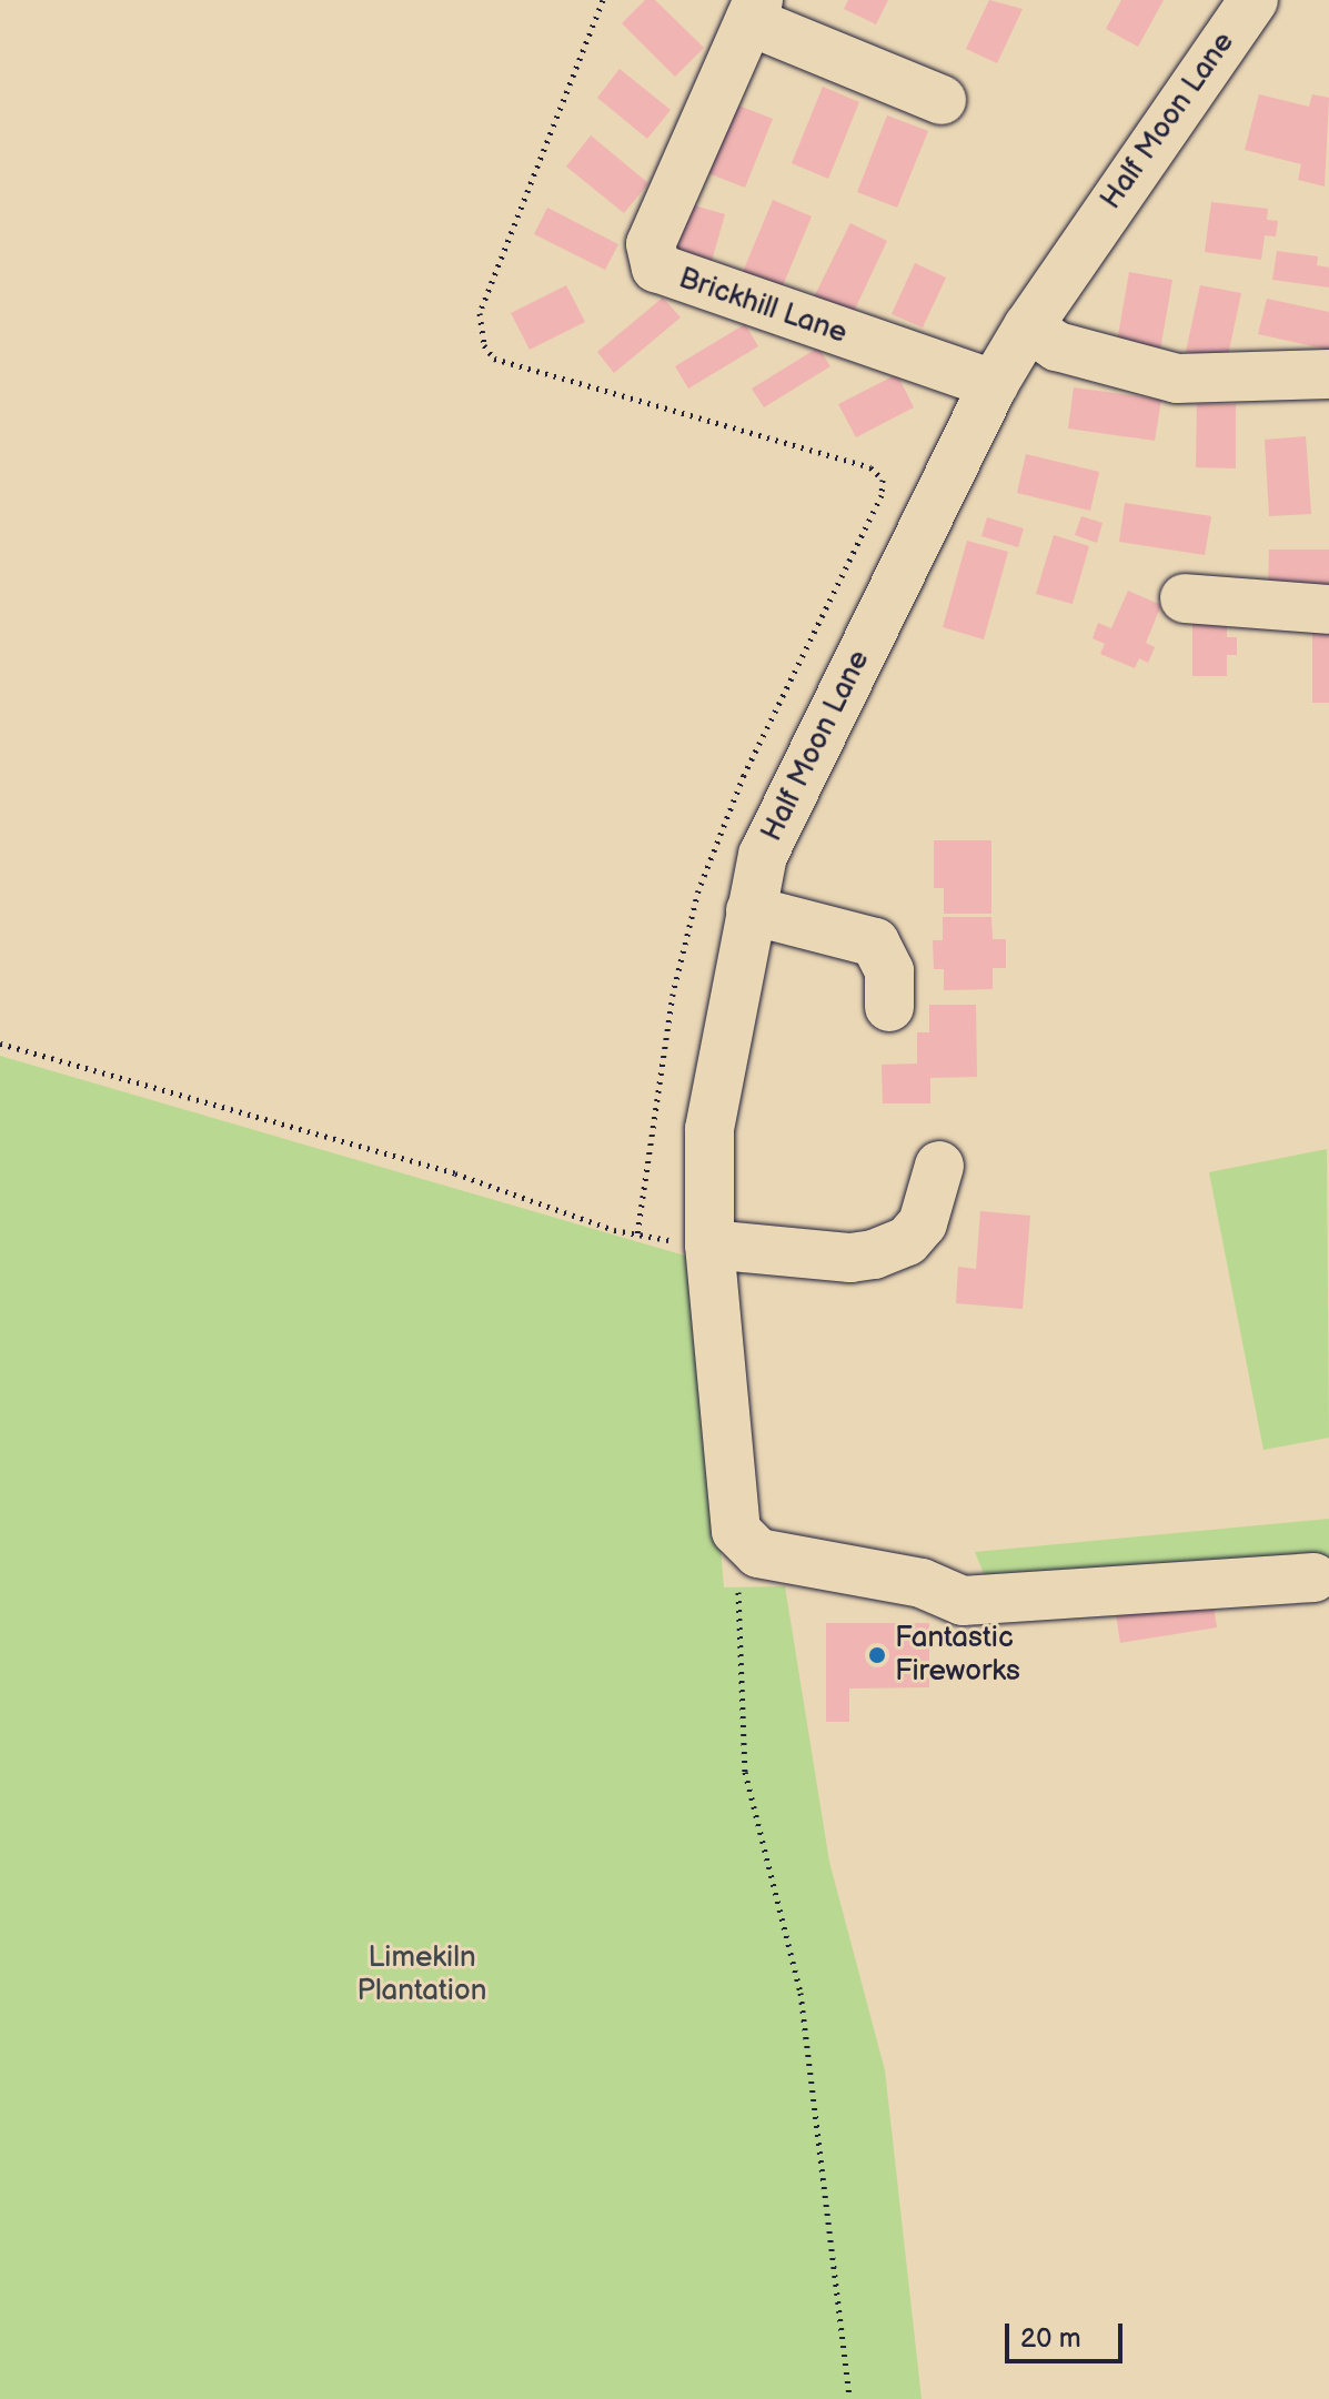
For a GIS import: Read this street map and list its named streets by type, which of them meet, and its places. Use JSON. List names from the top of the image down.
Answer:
{
  "streets": {
    "street": ["Half Moon Lane", "Brickhill Lane"]
  },
  "crossings": [
    ["Half Moon Lane", "Brickhill Lane"]
  ],
  "parks": ["Limekiln Plantation"],
  "places": ["Fantastic Fireworks"],
  "scale_bar": "20 m"
}
